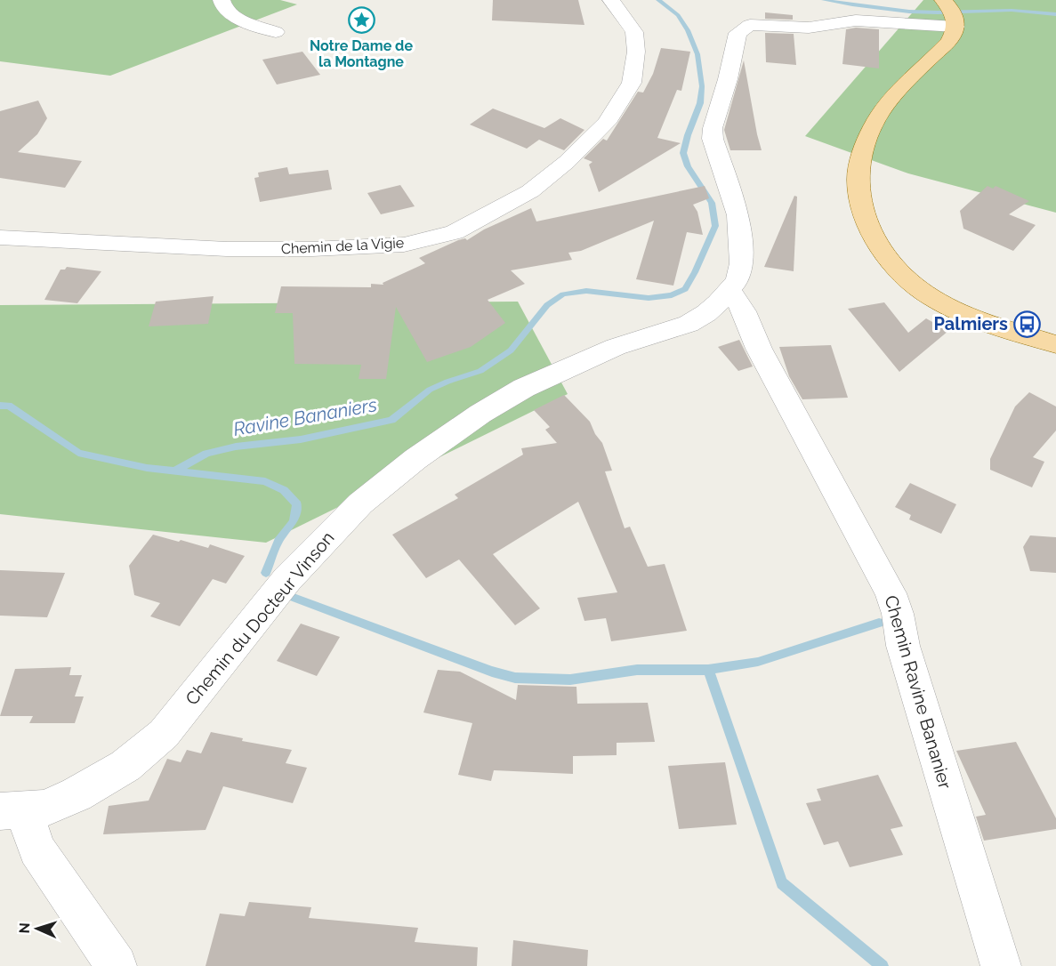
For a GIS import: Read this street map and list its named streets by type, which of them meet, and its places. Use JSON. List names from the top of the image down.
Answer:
{
  "streets": {
    "street": ["Chemin de la Vigie", "Chemin du Docteur Vinson", "Chemin Ravine Bananier"]
  },
  "crossings": [
    ["Chemin du Docteur Vinson", "Chemin Ravine Bananier"]
  ],
  "water": ["Ravine Bananiers"],
  "places": {
    "place": ["Notre Dame de la Montagne"],
    "bus stop": ["Palmiers"]
  },
  "north": "left"
}
